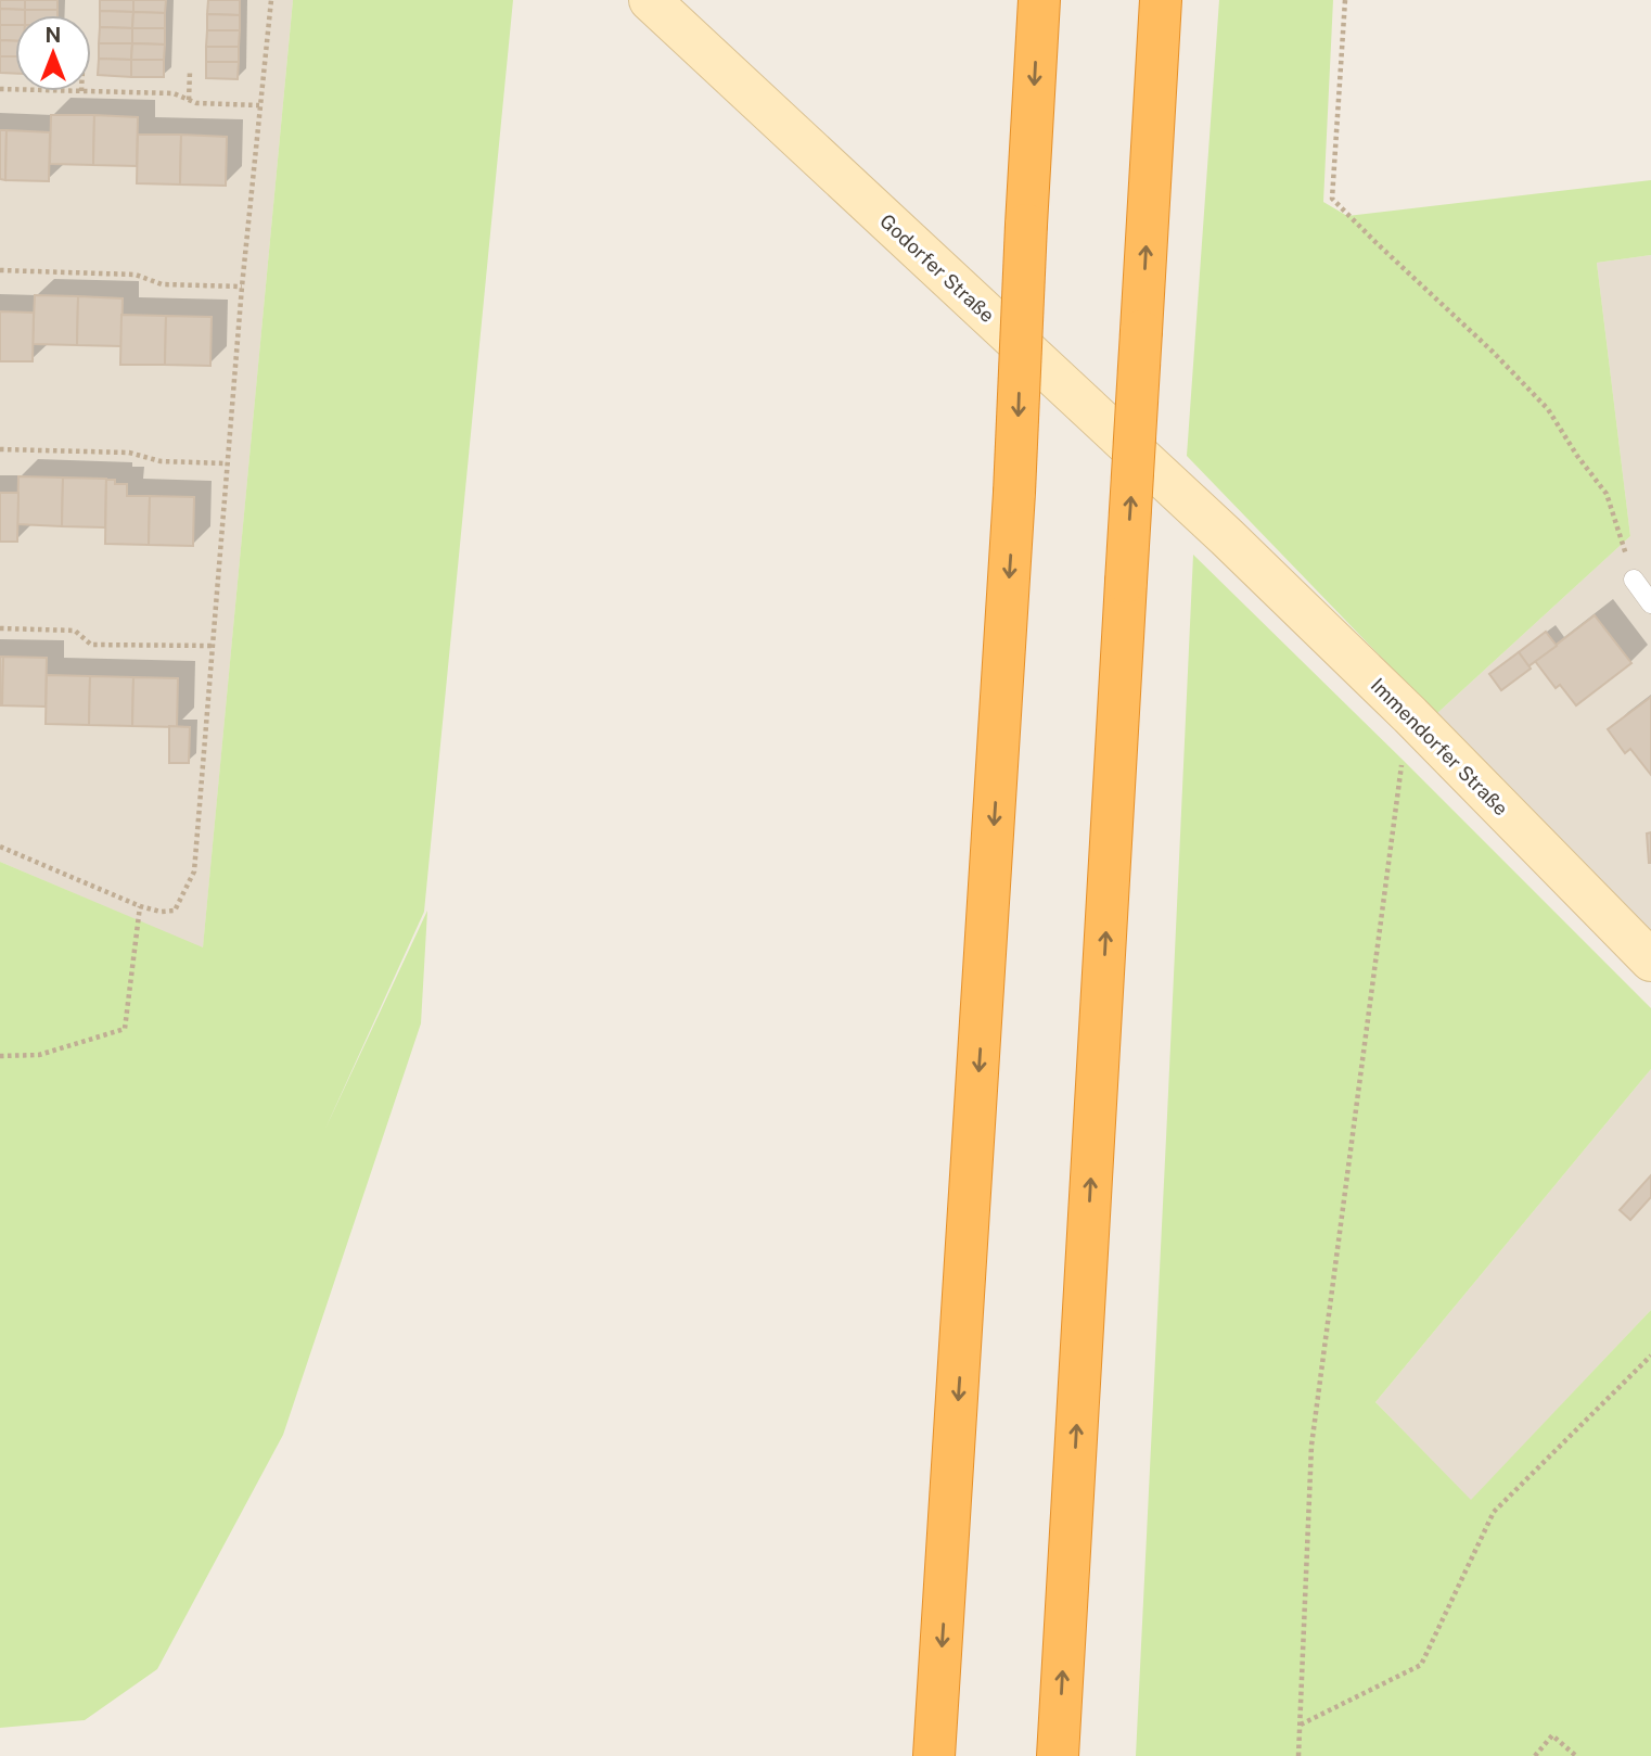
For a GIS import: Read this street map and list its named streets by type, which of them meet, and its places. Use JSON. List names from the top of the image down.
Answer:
{
  "streets": {
    "street": ["Godorfer Straße", "Immendorfer Straße"]
  },
  "crossings": [
    ["Godorfer Straße", "Immendorfer Straße"]
  ],
  "north": "top"
}
